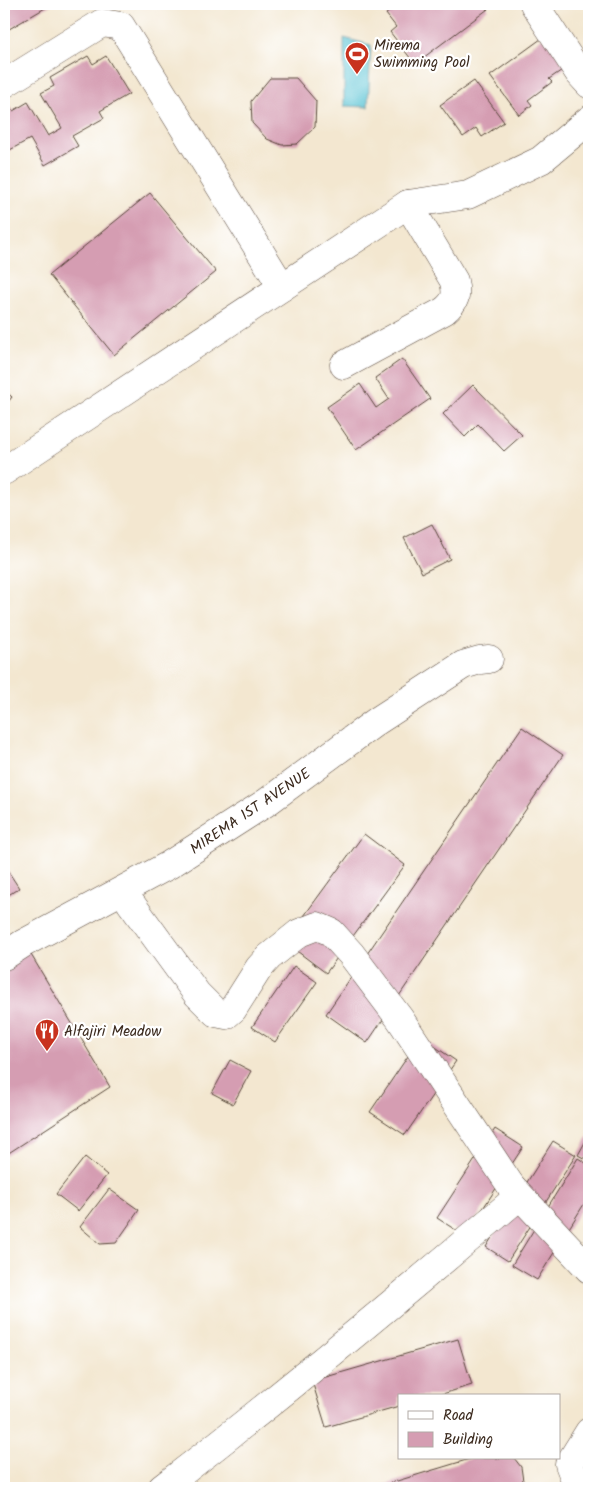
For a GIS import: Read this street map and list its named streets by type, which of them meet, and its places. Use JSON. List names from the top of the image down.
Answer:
{
  "streets": {
    "street": ["MIREMA 1ST AVENUE"]
  },
  "places": {
    "sports": ["Mirema Swimming Pool"],
    "restaurant": ["Alfajiri Meadow"]
  },
  "legend": ["Road", "Building"]
}
